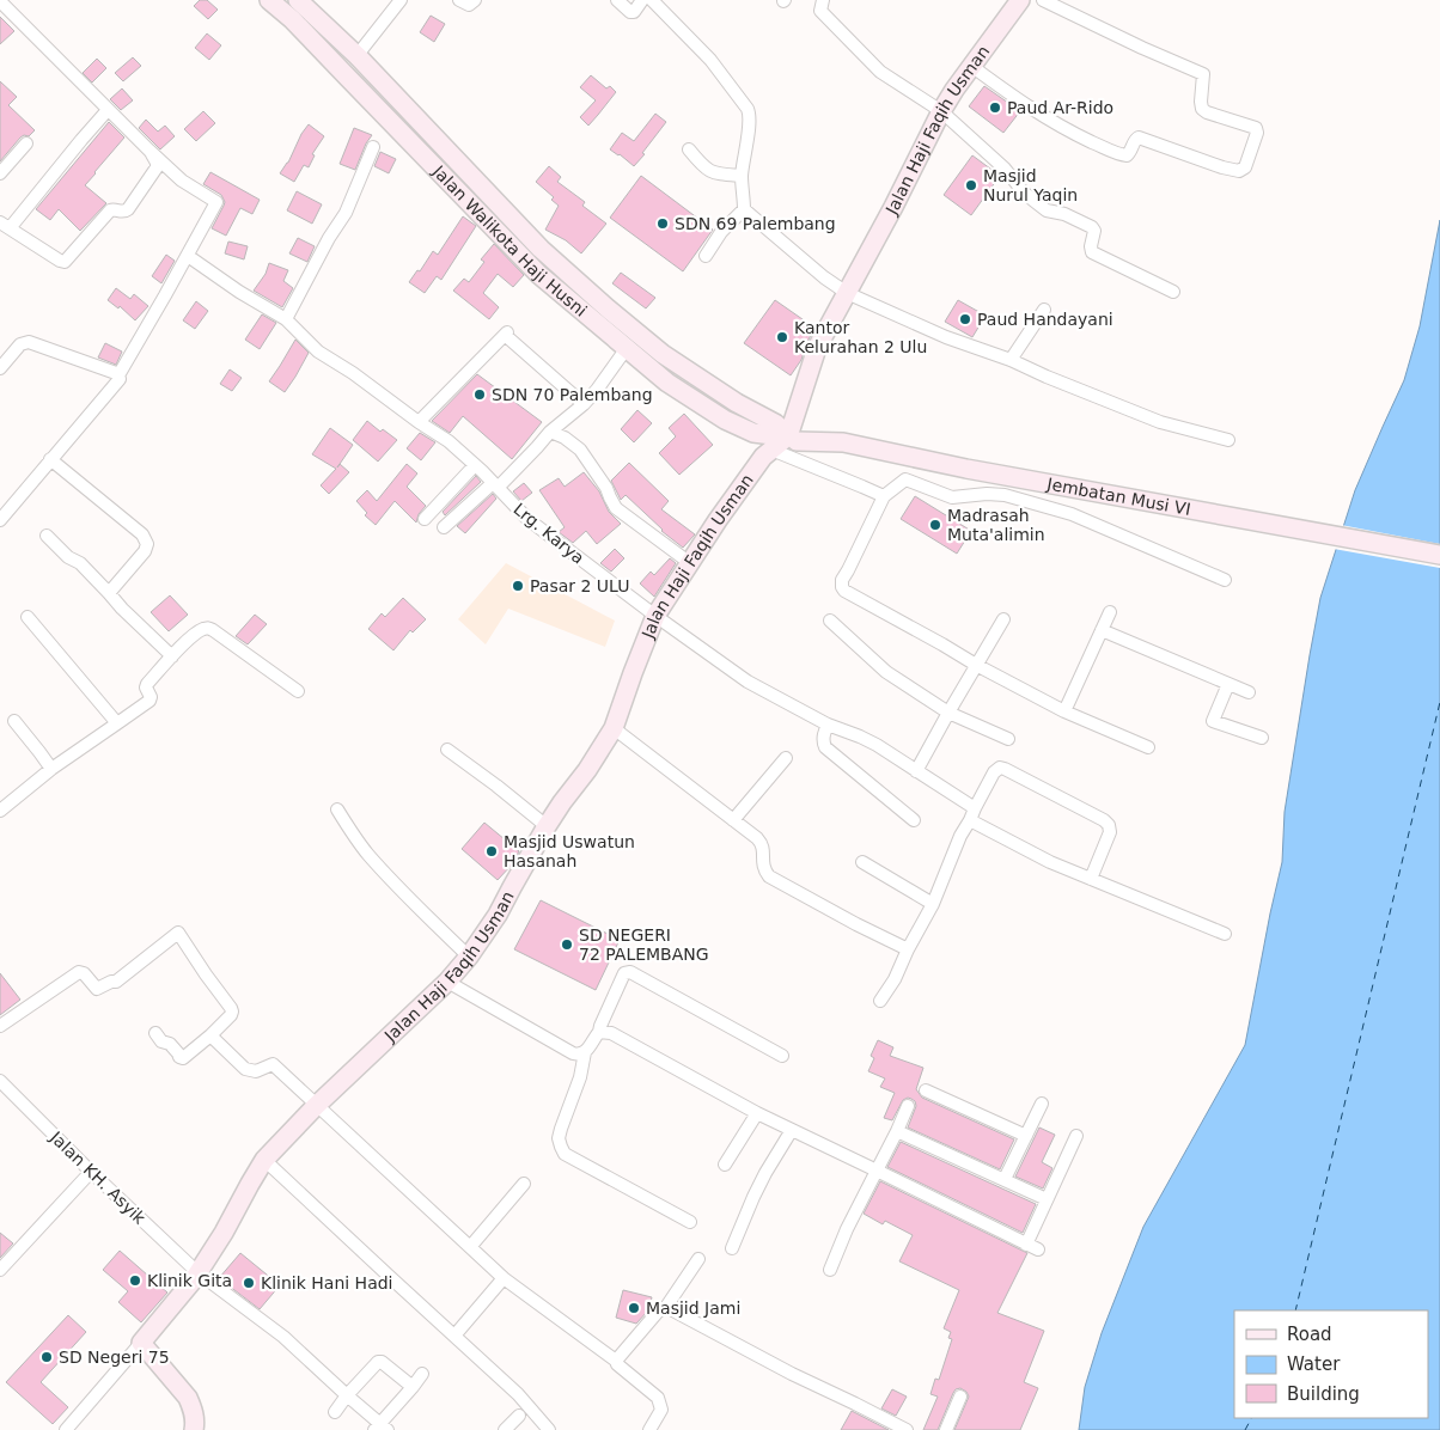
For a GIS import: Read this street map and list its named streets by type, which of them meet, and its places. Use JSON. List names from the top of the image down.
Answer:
{
  "streets": {
    "street": [
      "Jalan Haji Faqih Usman",
      "Jalan Walikota Haji Husni",
      "Jembatan Musi VI",
      "Lrg. Karya",
      "Jalan KH. Asyik"
    ]
  },
  "crossings": [
    ["Jalan Haji Faqih Usman", "Jalan Walikota Haji Husni"],
    ["Jalan Haji Faqih Usman", "Jembatan Musi VI"],
    ["Jalan Haji Faqih Usman", "Lrg. Karya"],
    ["Jalan Haji Faqih Usman", "Jalan KH. Asyik"],
    ["Jalan Walikota Haji Husni", "Jembatan Musi VI"]
  ],
  "places": [
    "Paud Ar-Rido",
    "Masjid Nurul Yaqin",
    "SDN 69 Palembang",
    "Paud Handayani",
    "Kantor Kelurahan 2 Ulu",
    "SDN 70 Palembang",
    "Madrasah Muta'alimin",
    "Pasar 2 ULU",
    "Masjid Uswatun Hasanah",
    "SD NEGERI 72 PALEMBANG",
    "Klinik Gita",
    "Klinik Hani Hadi",
    "Masjid Jami",
    "SD Negeri 75"
  ],
  "legend": ["Road", "Water", "Building"]
}
